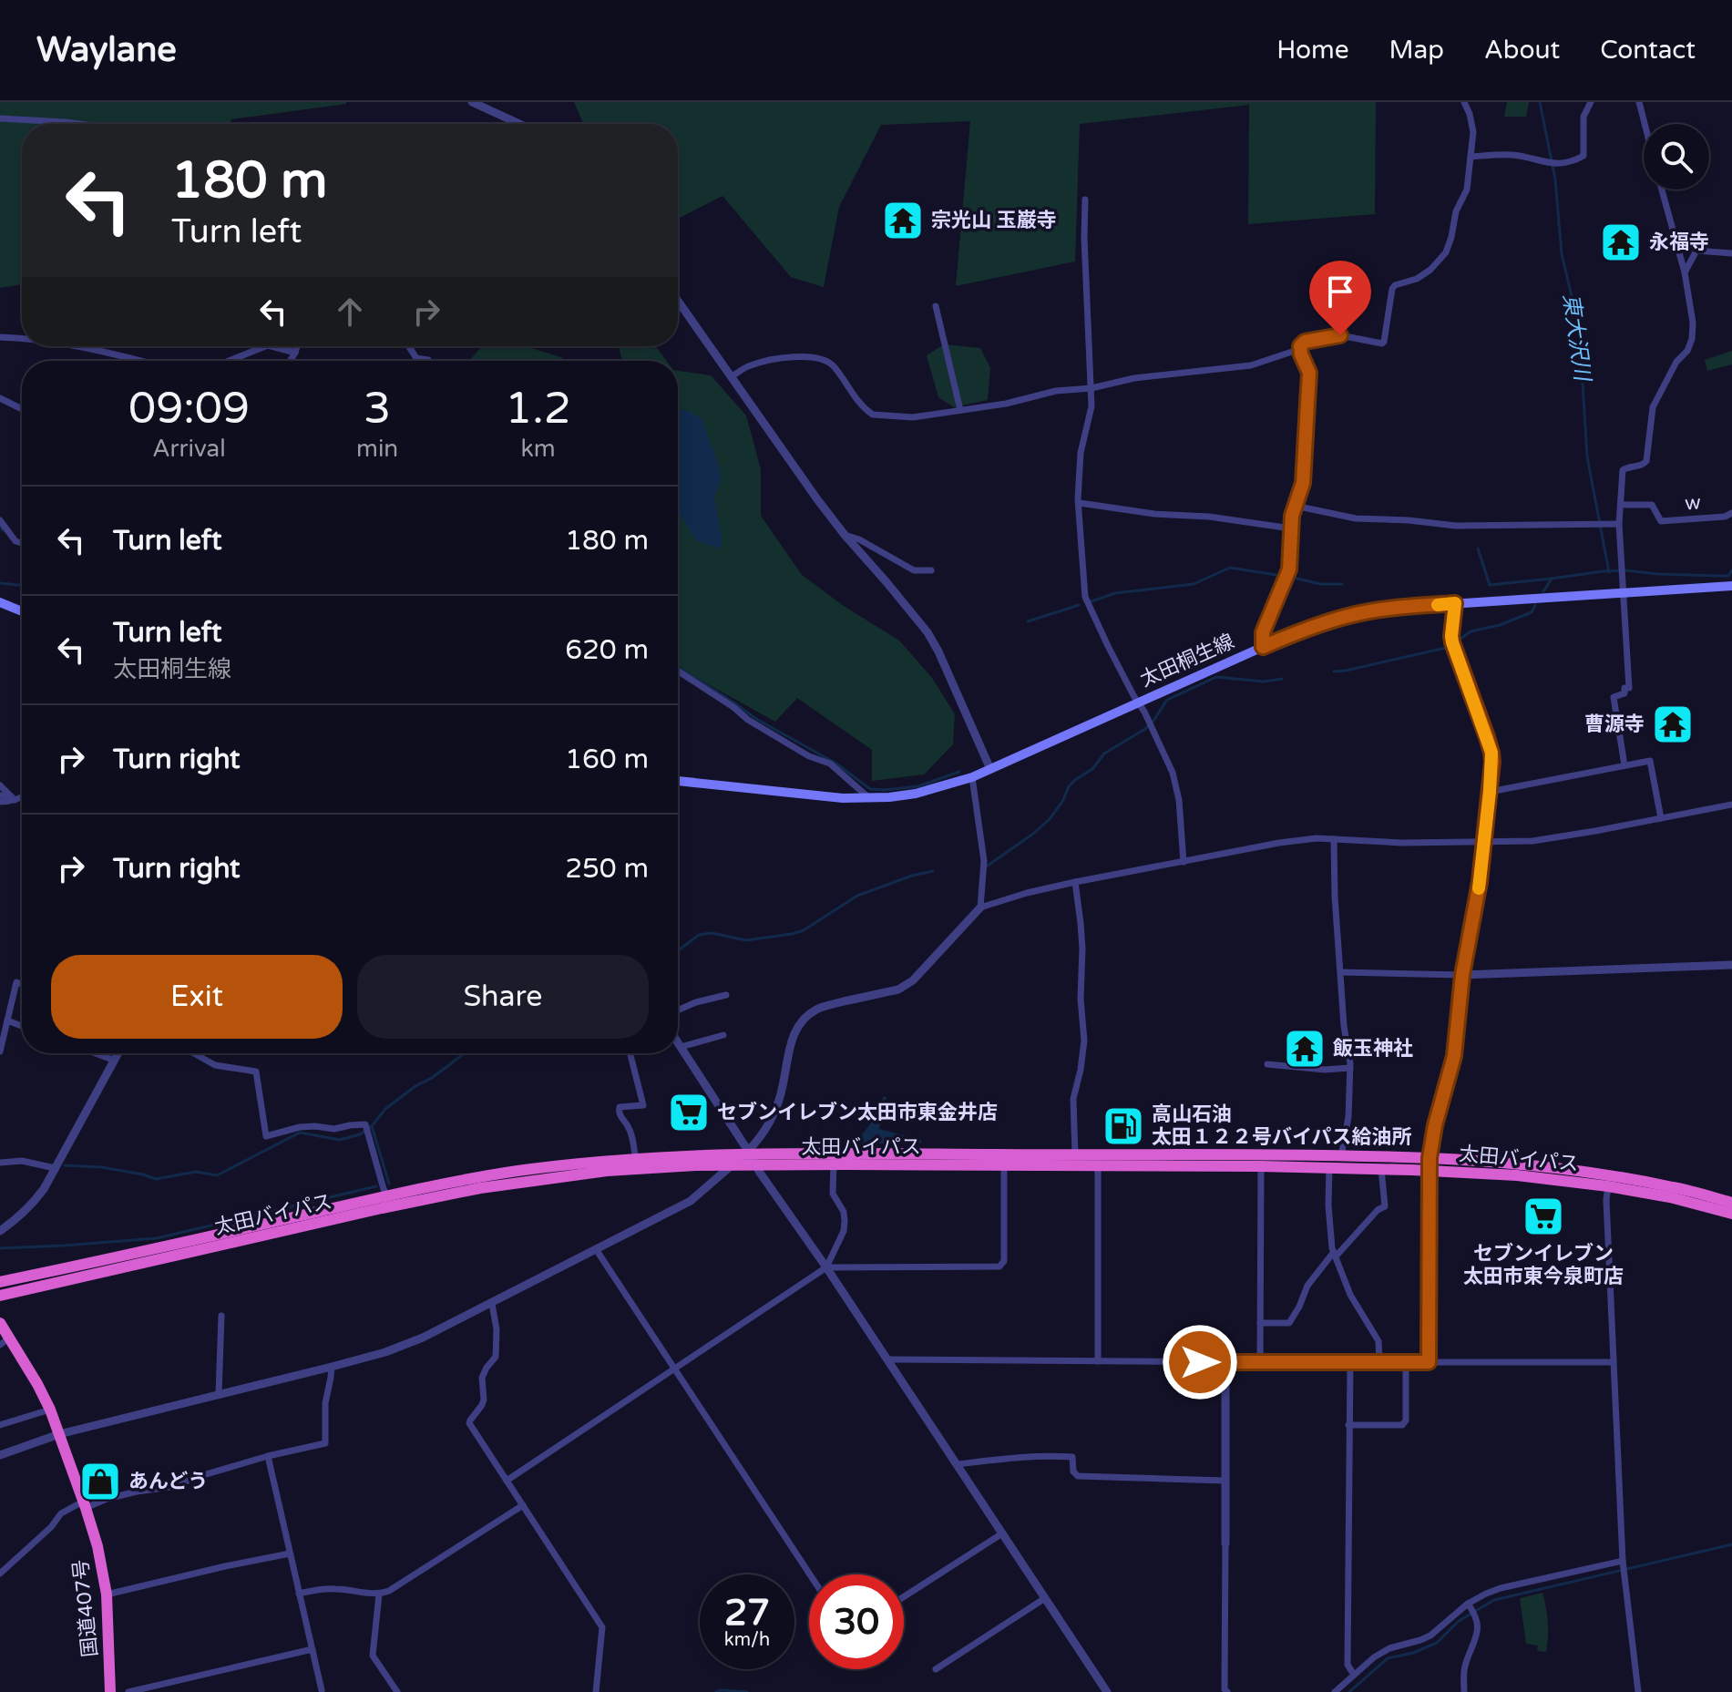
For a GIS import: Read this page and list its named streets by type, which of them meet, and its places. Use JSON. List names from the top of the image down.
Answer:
{
  "streets": {
    "highway": ["太田バイパス", "国道407号"],
    "main road": ["太田桐生線"],
    "street": ["w"]
  },
  "water": ["東大沢川"],
  "places": {
    "temple": [
      "宗光山 玉巌寺",
      "永福寺",
      "曹源寺",
      "飯玉神社"
    ],
    "supermarket": ["セブンイレブン太田市東金井店", "セブンイレブン 太田市東今泉町店"],
    "fuel station": ["高山石油 太田１２２号バイパス給油所"],
    "shop": ["あんどう"]
  },
  "page": {
    "header": "Waylane",
    "nav": [
      "Home",
      "Map",
      "About",
      "Contact"
    ],
    "turn": ["180 m", "Turn left"],
    "eta": [
      "09:09",
      "Arrival",
      "3",
      "min",
      "1.2",
      "km"
    ],
    "list": [
      {
        "name": "Turn left",
        "value": "180 m"
      },
      {
        "name": "Turn left",
        "note": "太田桐生線",
        "value": "620 m"
      },
      {
        "name": "Turn right",
        "value": "160 m"
      },
      {
        "name": "Turn right",
        "value": "250 m"
      }
    ],
    "buttons": ["Exit", "Share"],
    "speed": "27 km/h",
    "limit": "30"
  }
}
